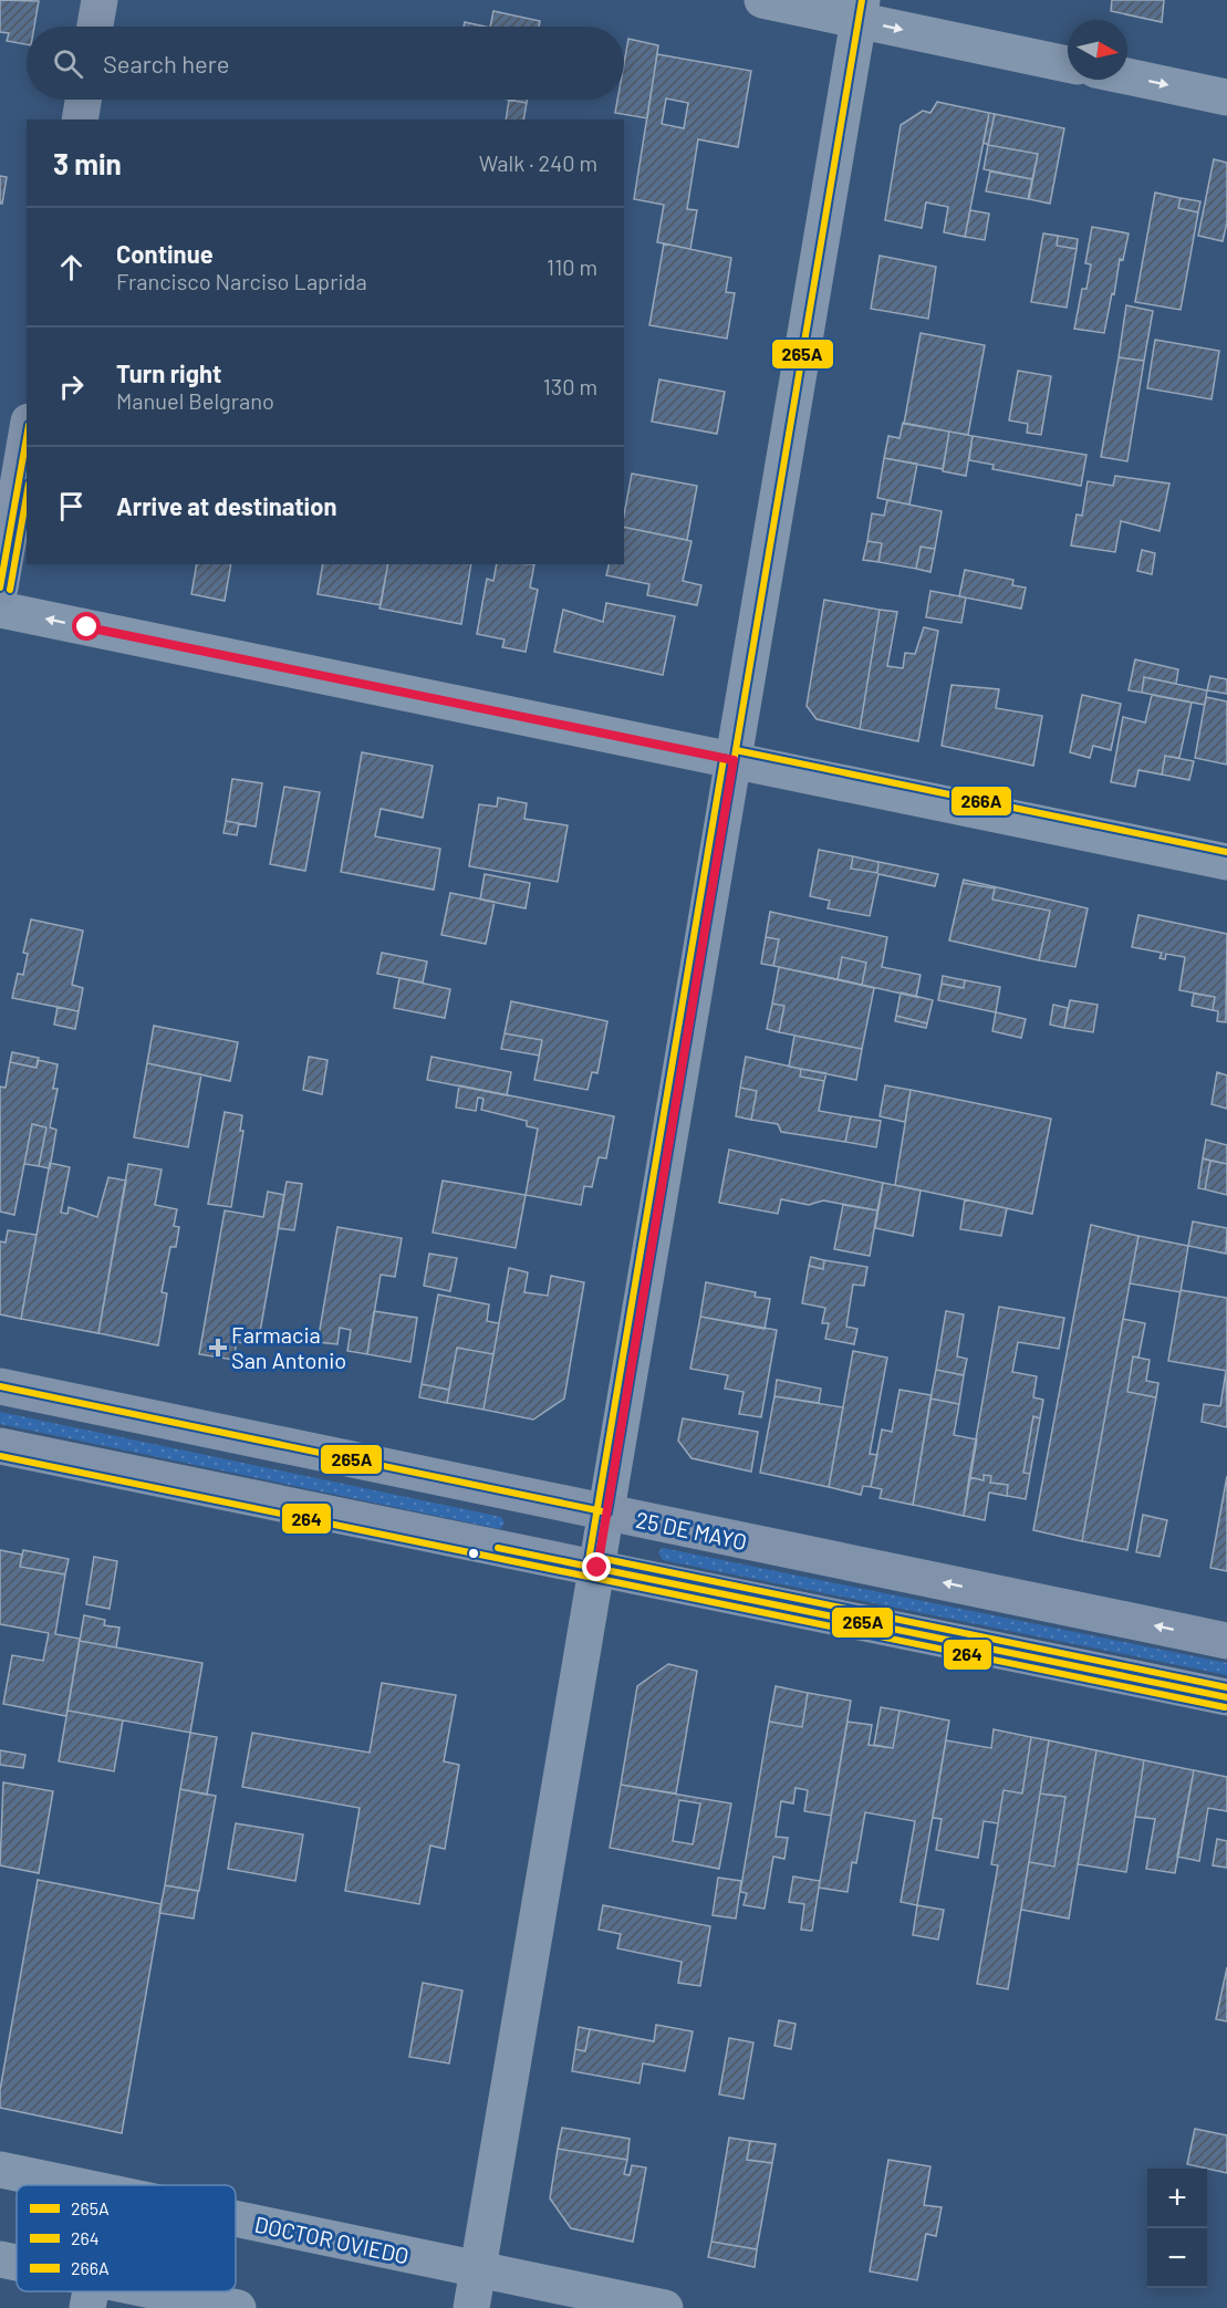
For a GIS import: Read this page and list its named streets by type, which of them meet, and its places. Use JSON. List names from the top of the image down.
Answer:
{
  "streets": {
    "main road": ["25 DE MAYO"],
    "street": ["DOCTOR OVIEDO"]
  },
  "places": {
    "health": ["Farmacia San Antonio"]
  },
  "lines": ["transit line 265A", "transit line 264", "transit line 266A"],
  "legend": ["265A", "264", "266A"],
  "north": "right",
  "page": {
    "search": "Search here",
    "heading": ["3 min", "Walk · 240 m"],
    "list": [
      ["Continue", "Francisco Narciso Laprida", "110 m"],
      ["Turn right", "Manuel Belgrano", "130 m"],
      "Arrive at destination"
    ],
    "map_buttons": ["+", "−"]
  }
}
